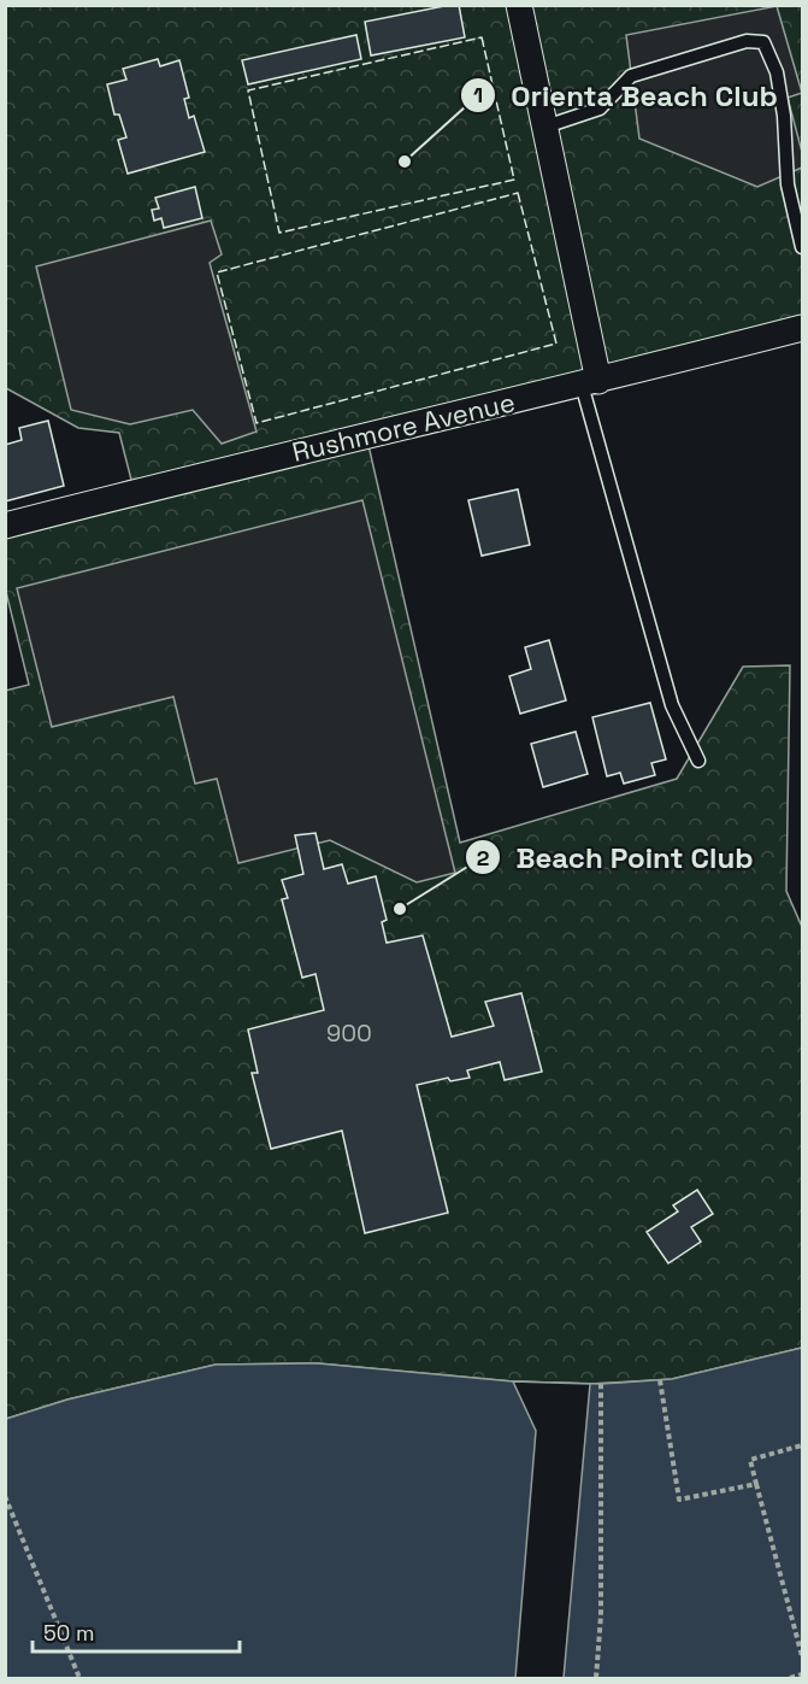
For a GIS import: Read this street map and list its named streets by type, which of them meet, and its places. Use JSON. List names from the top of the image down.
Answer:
{
  "streets": {
    "street": ["Rushmore Avenue"]
  },
  "places": ["Orienta Beach Club", "Beach Point Club"],
  "house_numbers": ["900"],
  "scale_bar": "50 m"
}
